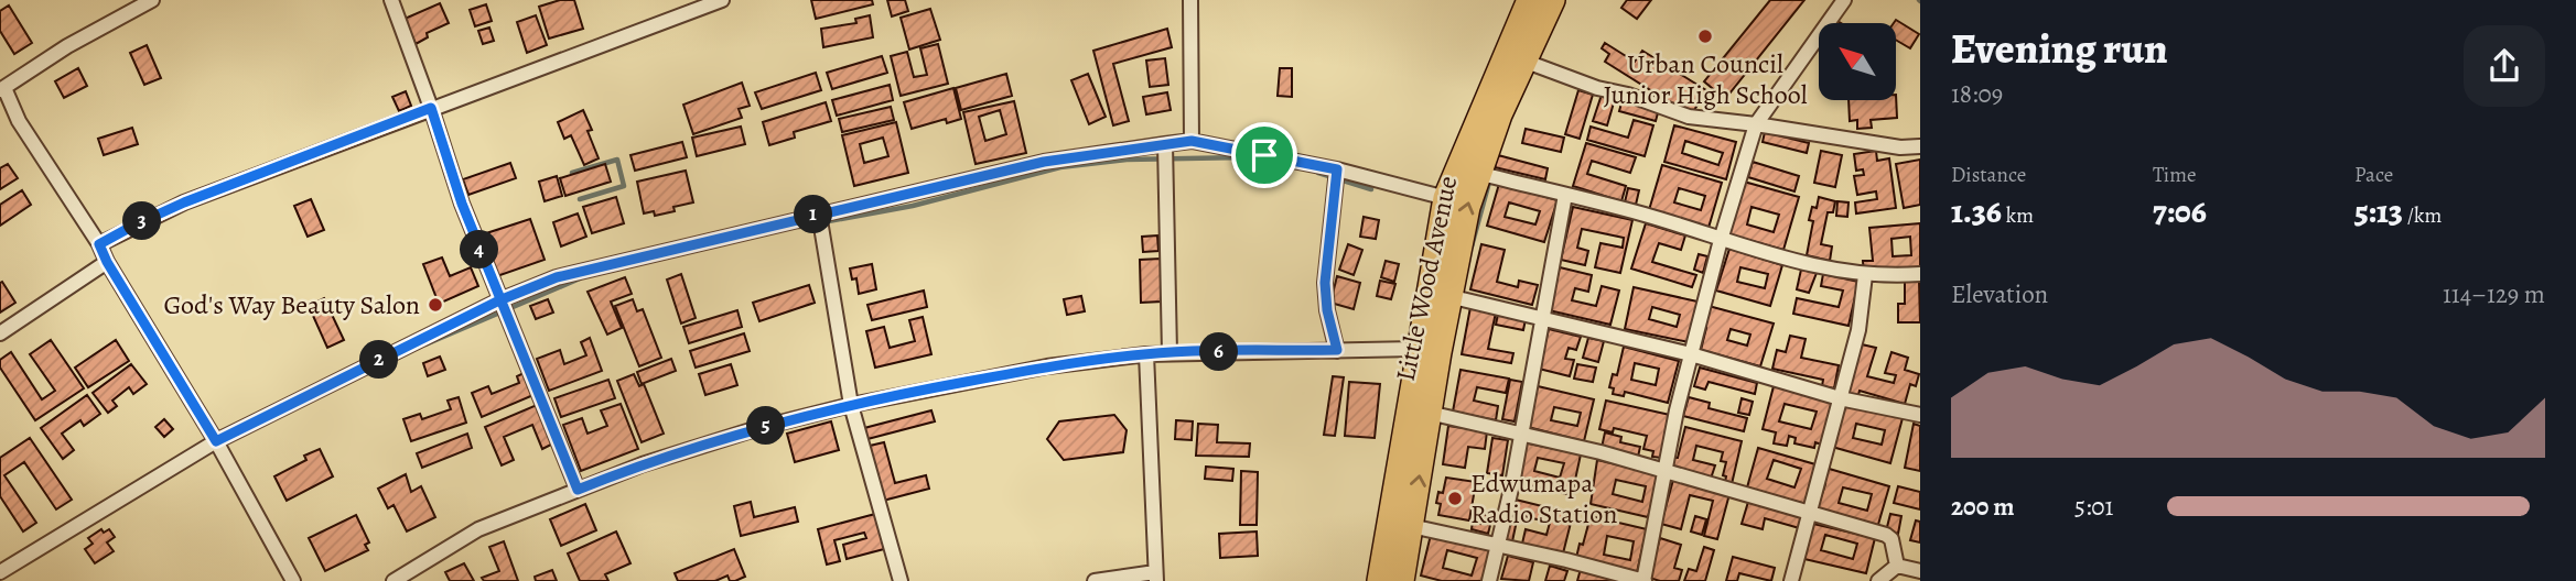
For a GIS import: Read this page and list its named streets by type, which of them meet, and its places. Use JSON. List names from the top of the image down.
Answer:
{
  "streets": {
    "highway": ["Little Wood Avenue"]
  },
  "places": ["Urban Council Junior High School", "God's Way Beauty Salon", "Edwumapa Radio Station"],
  "north": "top left",
  "page": {
    "heading": ["Evening run", "18:09"],
    "stats": [
      ["Distance", "1.36 km"],
      ["Time", "7:06"],
      ["Pace", "5:13 /km"]
    ],
    "pins": [
      "1",
      "3",
      "4",
      "6",
      "2",
      "5"
    ],
    "chart": ["Elevation", "114–129 m"],
    "list": [
      {
        "name": "200 m",
        "note": "5:01"
      }
    ]
  }
}
